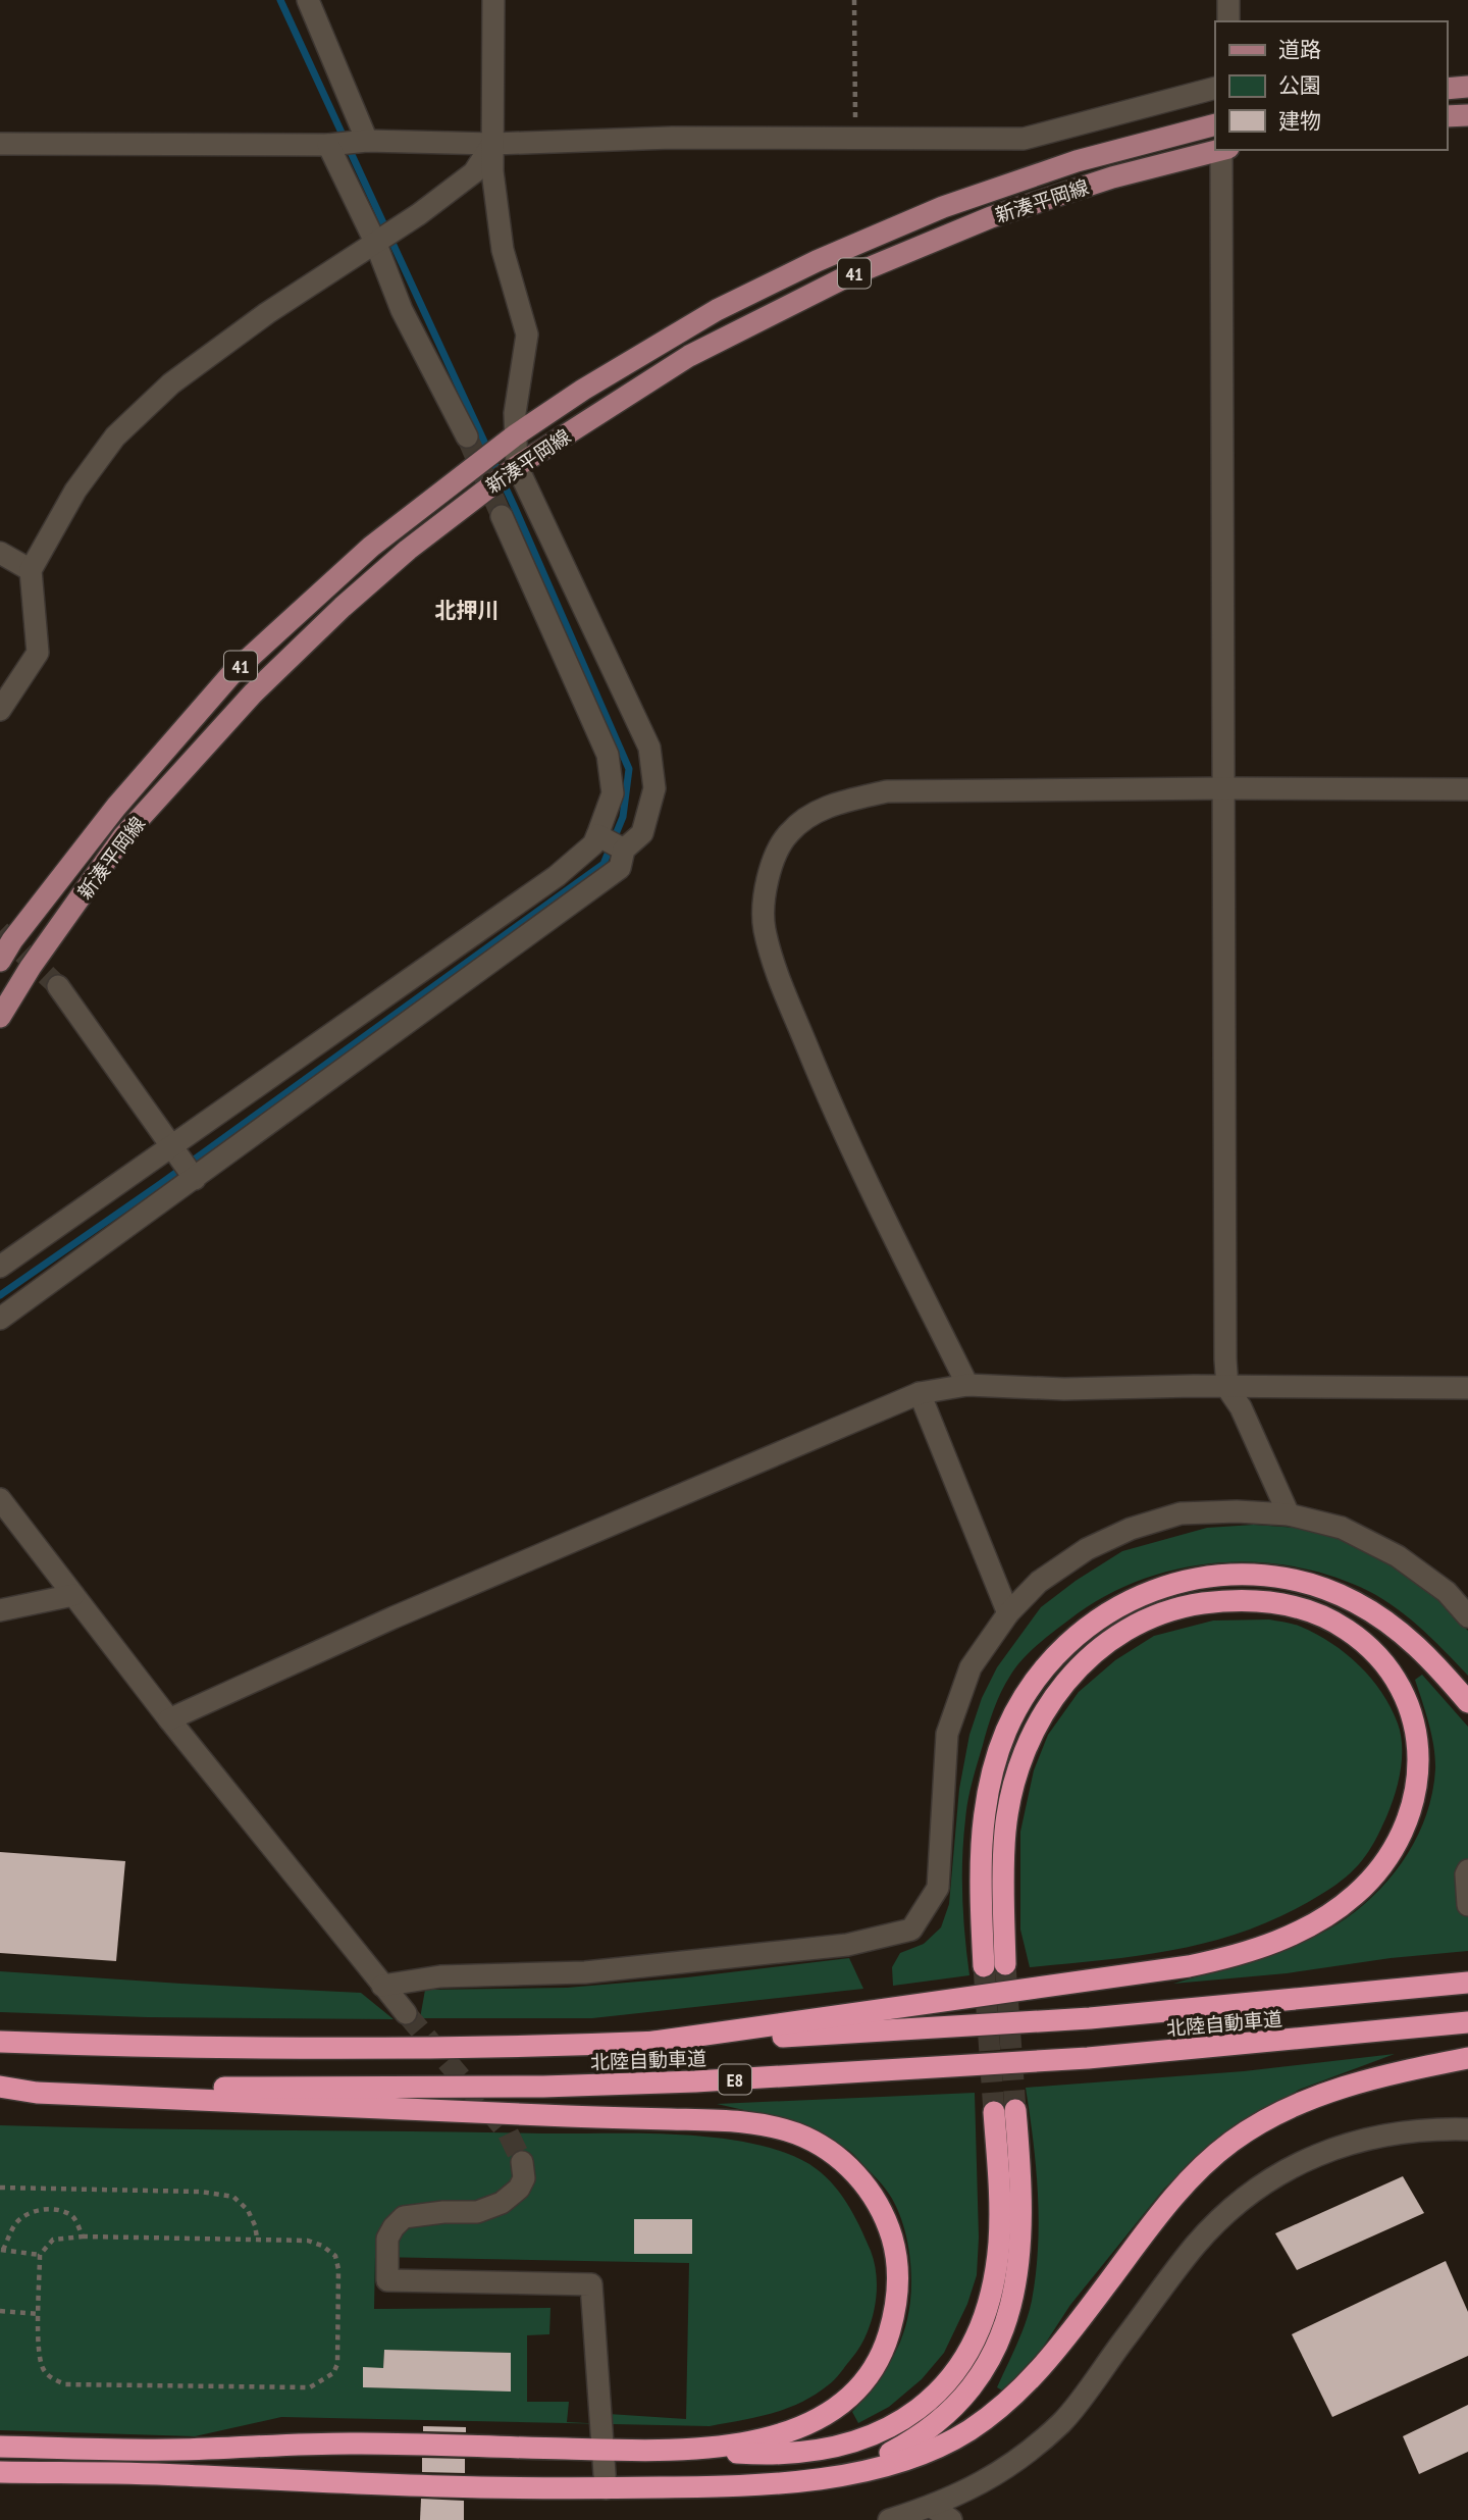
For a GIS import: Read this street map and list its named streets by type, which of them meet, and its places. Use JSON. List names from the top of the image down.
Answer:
{
  "streets": {
    "highway": ["北陸自動車道", "E8"],
    "main road": ["新湊平岡線", "41"]
  },
  "districts": ["北押川"],
  "legend": ["道路", "公園", "建物"]
}
